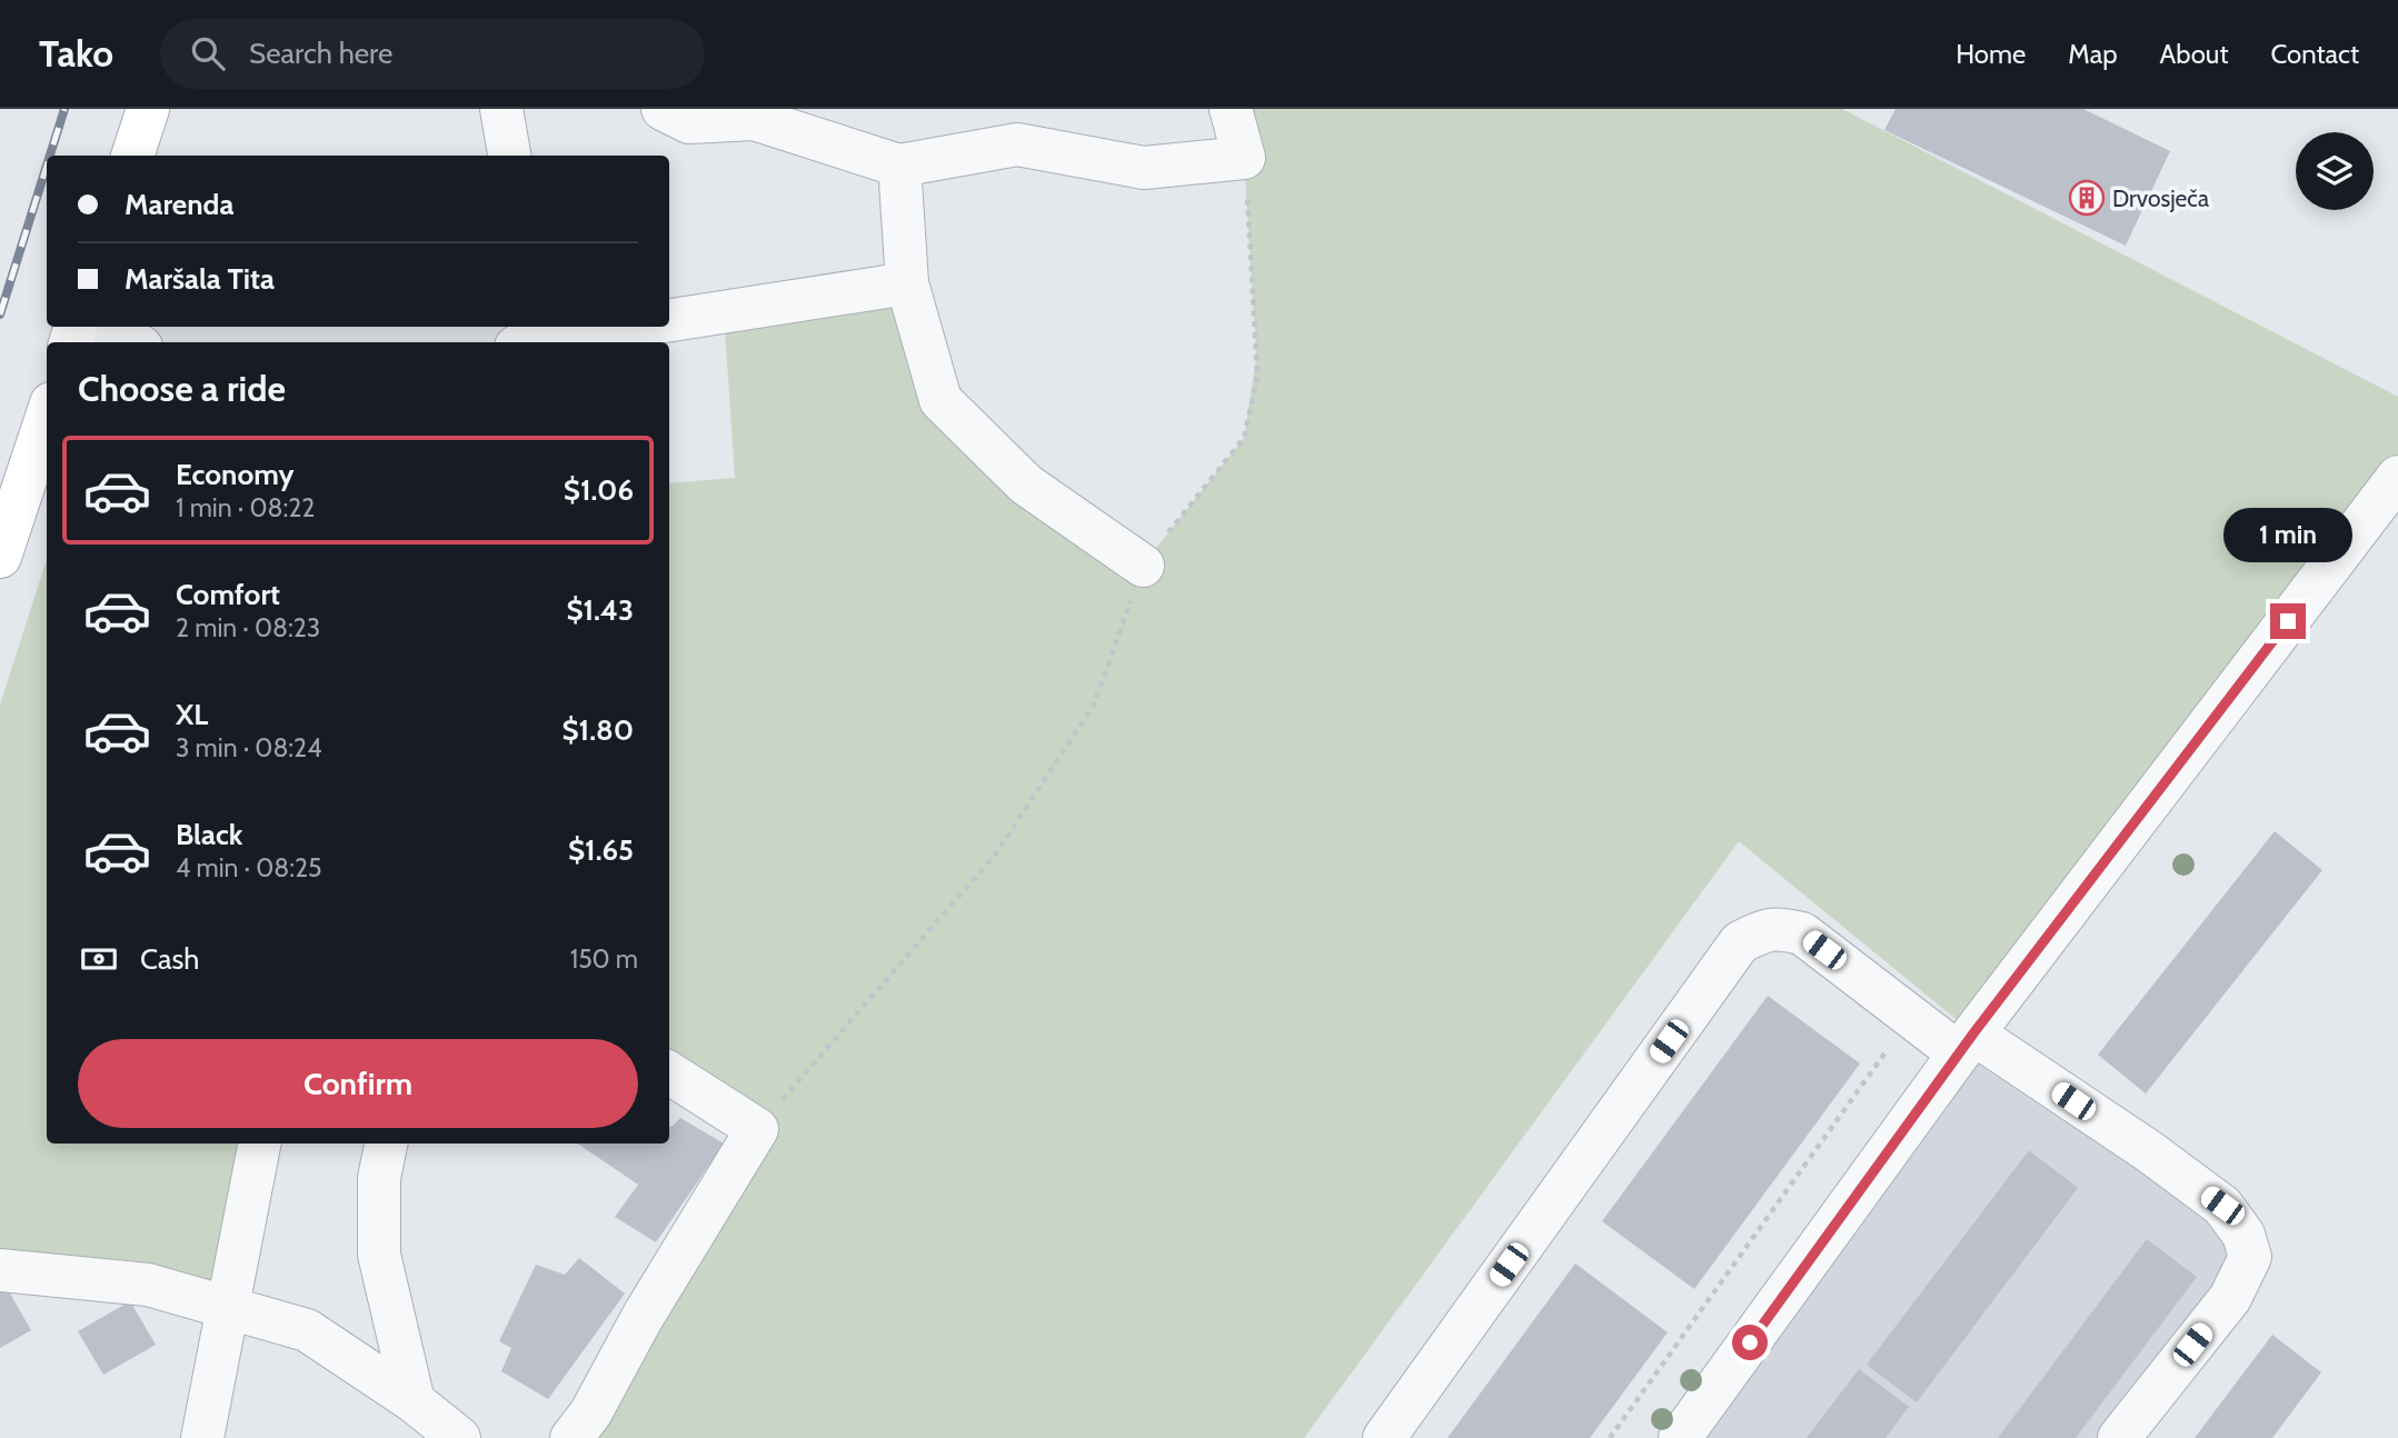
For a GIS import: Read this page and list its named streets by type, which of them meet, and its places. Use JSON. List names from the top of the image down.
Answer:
{
  "places": {
    "building": ["Drvosječa"]
  },
  "page": {
    "header": "Tako",
    "search": "Search here",
    "nav": [
      "Home",
      "Map",
      "About",
      "Contact"
    ],
    "banner": ["Marenda", "Maršala Tita"],
    "heading": "Choose a ride",
    "list": [
      {
        "name": "Economy",
        "note": "1 min · 08:22",
        "value": "$1.06"
      },
      {
        "name": "Comfort",
        "note": "2 min · 08:23",
        "value": "$1.43"
      },
      {
        "name": "XL",
        "note": "3 min · 08:24",
        "value": "$1.80"
      },
      {
        "name": "Black",
        "note": "4 min · 08:25",
        "value": "$1.65"
      }
    ],
    "bubble": "1 min",
    "pay": ["Cash", "150 m"],
    "buttons": "Confirm"
  }
}
